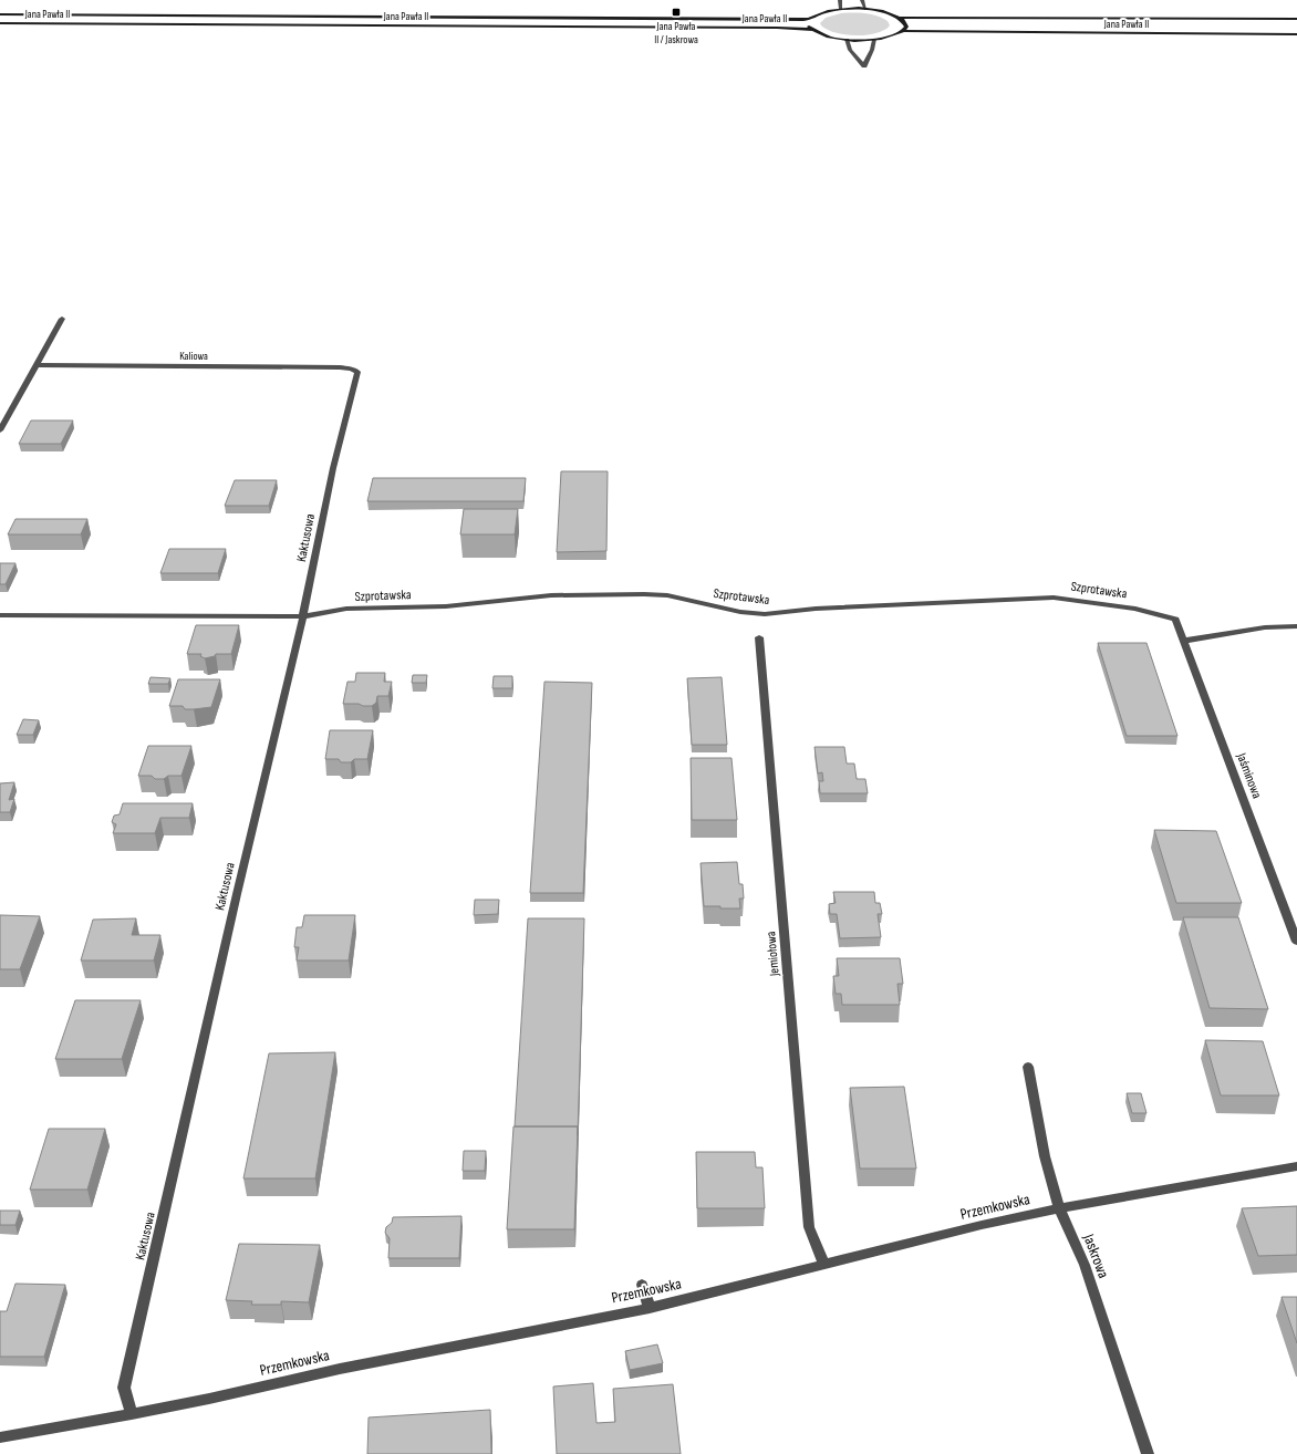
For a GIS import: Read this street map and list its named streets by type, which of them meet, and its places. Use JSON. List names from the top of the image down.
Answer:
{
  "streets": {
    "street": [
      "Jana Pawła II",
      "Kaliowa",
      "Kaktusowa",
      "Szprotawska",
      "Jaśminowa",
      "Jemiołowa",
      "Przemkowska",
      "Jaskrowa"
    ]
  },
  "crossings": [
    ["Kaliowa", "Kaktusowa"],
    ["Kaktusowa", "Szprotawska"],
    ["Kaktusowa", "Przemkowska"],
    ["Szprotawska", "Jaśminowa"],
    ["Jemiołowa", "Przemkowska"],
    ["Przemkowska", "Jaskrowa"]
  ],
  "places": {
    "transit": ["Jana Pawła II / Jaskrowa"]
  }
}
